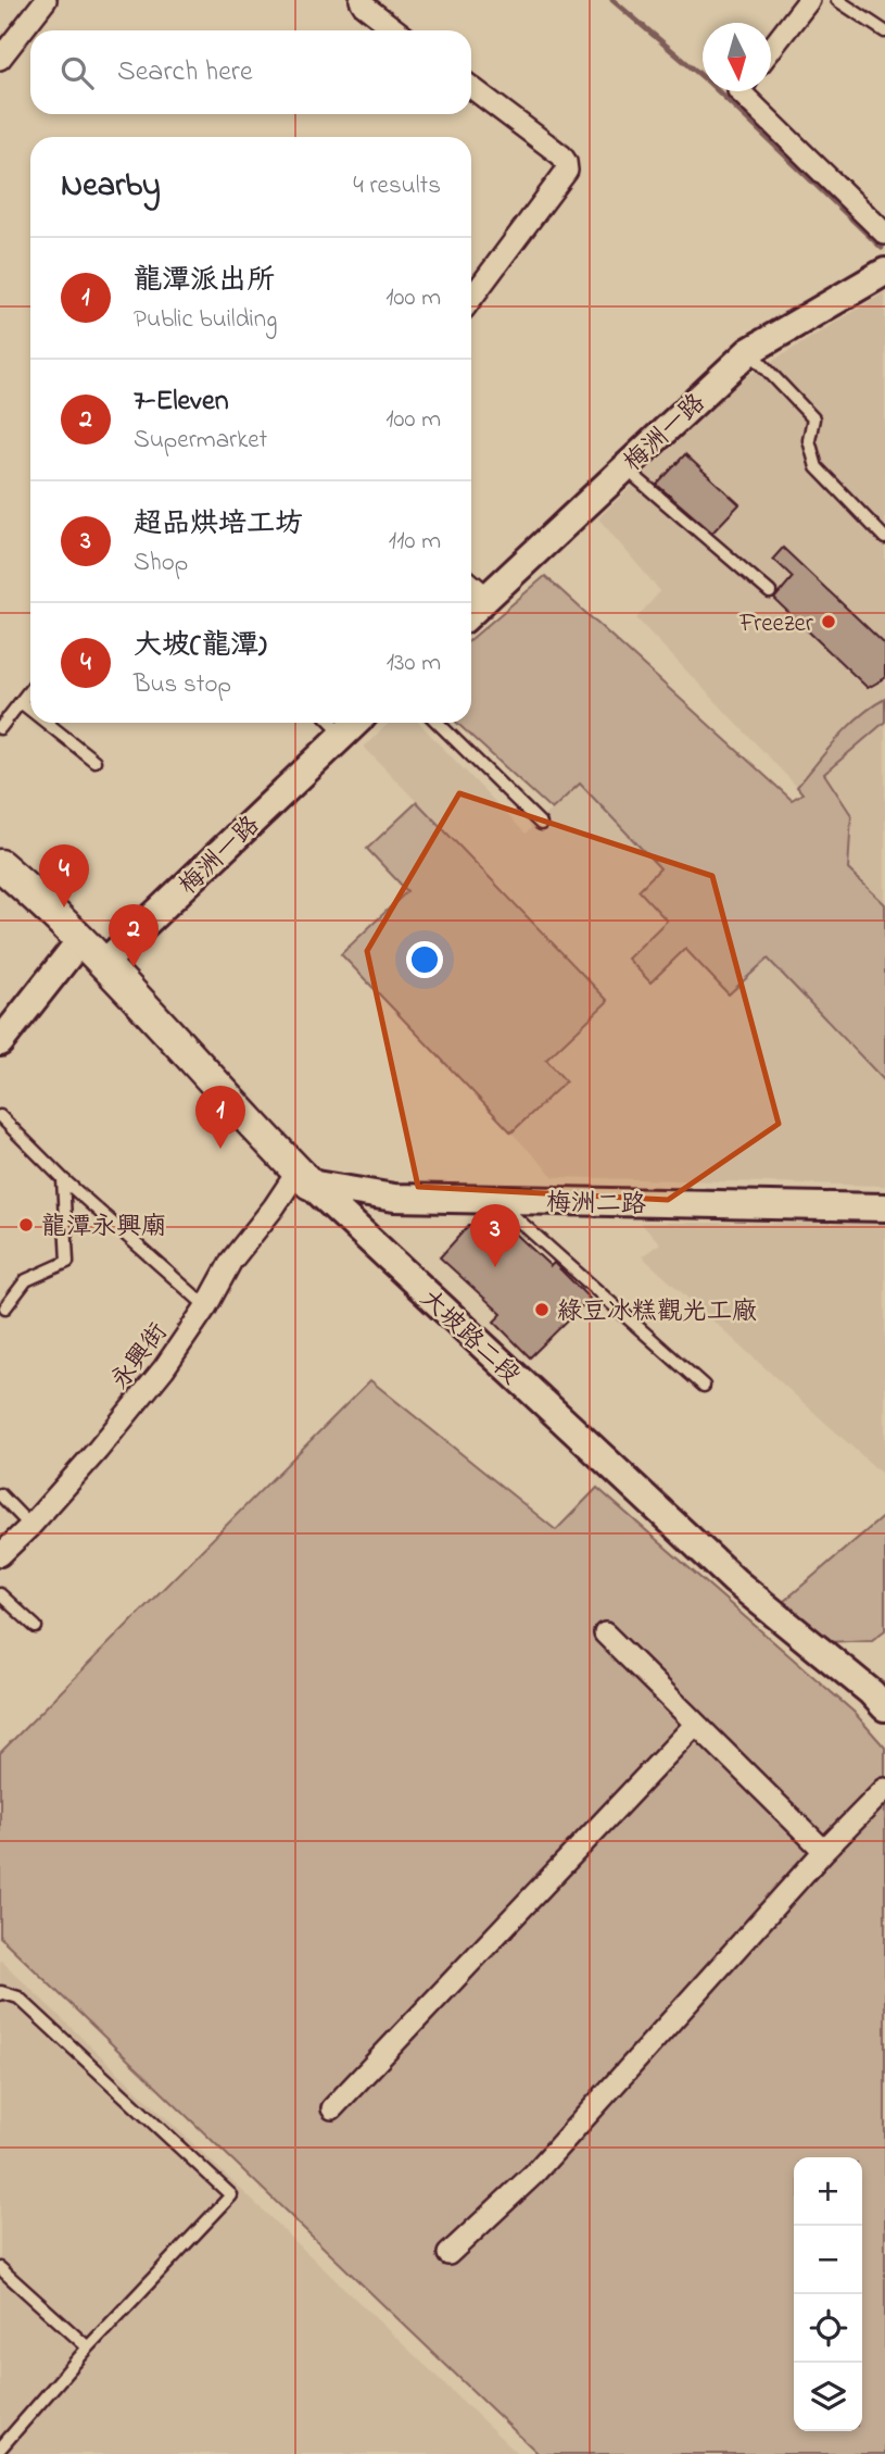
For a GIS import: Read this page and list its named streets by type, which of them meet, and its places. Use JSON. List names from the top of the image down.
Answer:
{
  "streets": {
    "main road": ["大坡路二段"],
    "street": ["梅洲一路", "梅洲二路", "永興街"]
  },
  "crossings": [
    ["梅洲一路", "大坡路二段"],
    ["梅洲二路", "大坡路二段"],
    ["梅洲二路", "永興街"],
    ["大坡路二段", "永興街"]
  ],
  "places": ["Freezer", "龍潭永興廟", "綠豆冰糕觀光工廠"],
  "north": "bottom",
  "page": {
    "search": "Search here",
    "heading": ["Nearby", "4 results"],
    "list": [
      {
        "mark": "1",
        "name": "龍潭派出所",
        "note": "Public building",
        "value": "100 m"
      },
      {
        "mark": "2",
        "name": "7-Eleven",
        "note": "Supermarket",
        "value": "100 m"
      },
      {
        "mark": "3",
        "name": "超品烘培工坊",
        "note": "Shop",
        "value": "110 m"
      },
      {
        "mark": "4",
        "name": "大坡(龍潭)",
        "note": "Bus stop",
        "value": "130 m"
      }
    ],
    "pins": [
      "4",
      "2",
      "1",
      "3"
    ],
    "map_buttons": ["+", "−"]
  }
}
